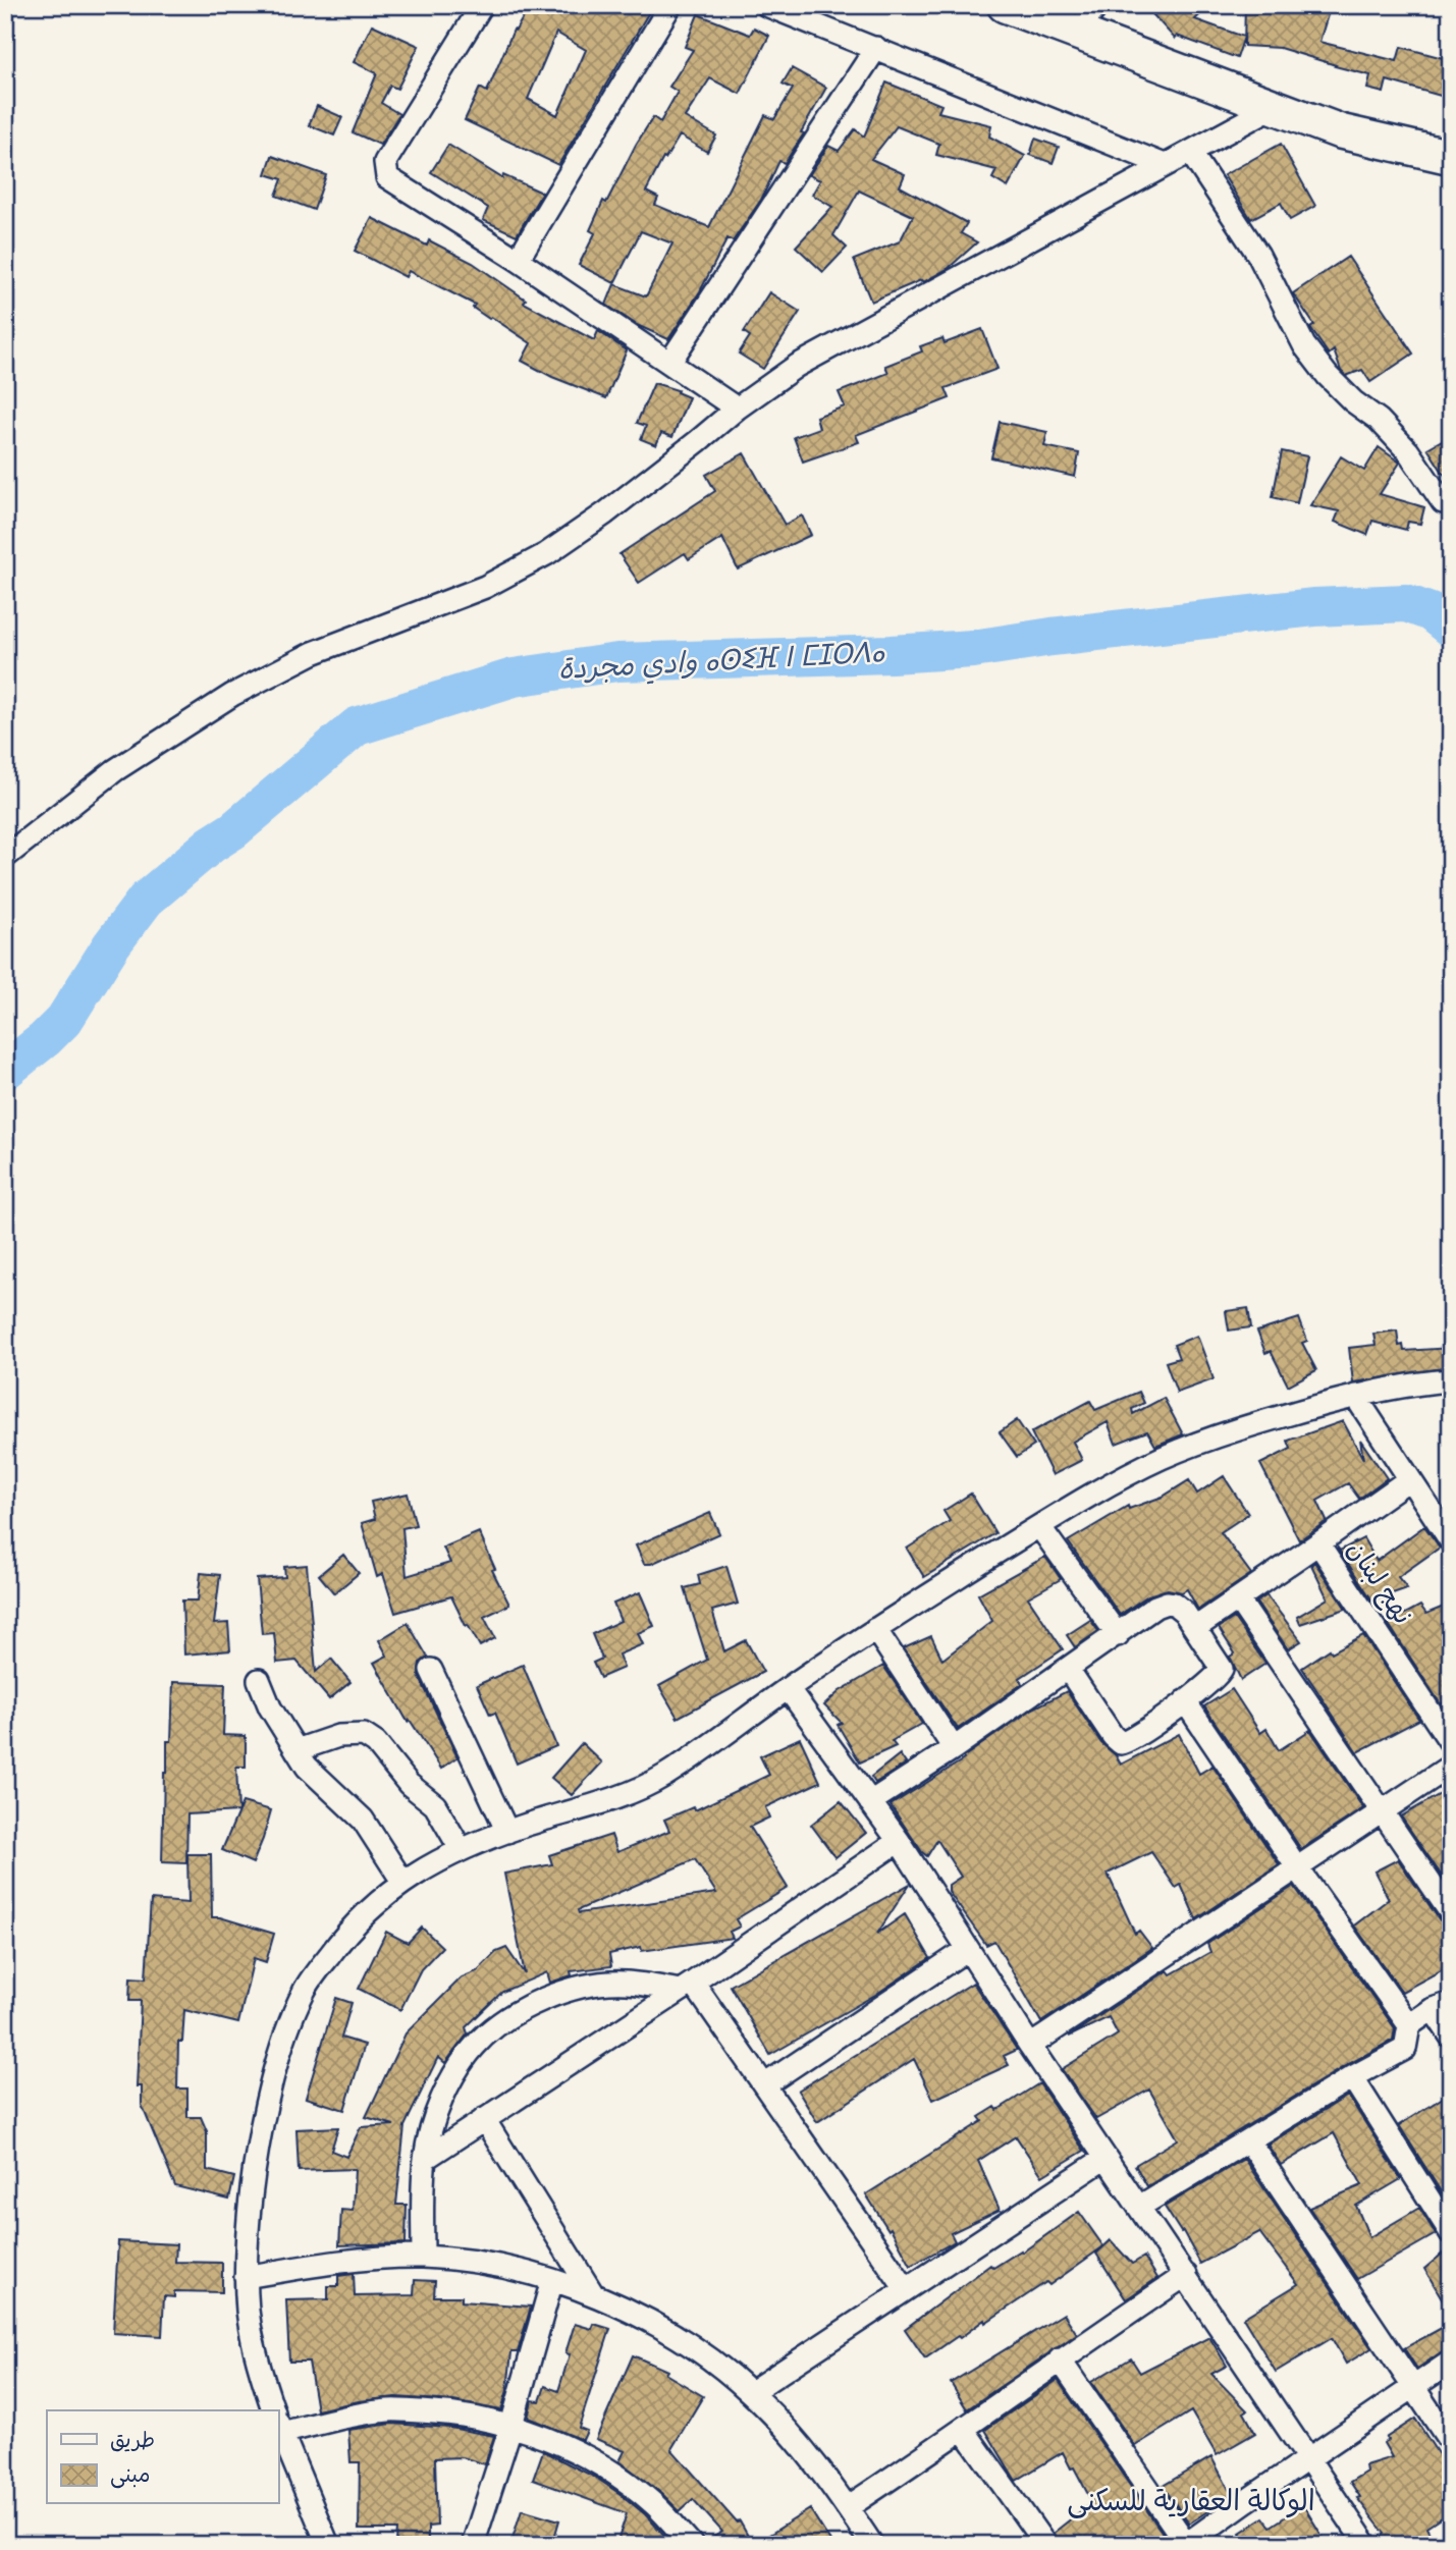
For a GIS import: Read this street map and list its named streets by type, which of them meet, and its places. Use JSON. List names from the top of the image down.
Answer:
{
  "streets": {
    "street": ["نهج لبنان"]
  },
  "districts": ["الوكالة العقارية للسكنى"],
  "water": ["وادي مجردة ⴰⵙⵉⴼ ⵏ ⵎⵊⵔⴷⴰ"],
  "legend": ["طريق", "مبنى"]
}
